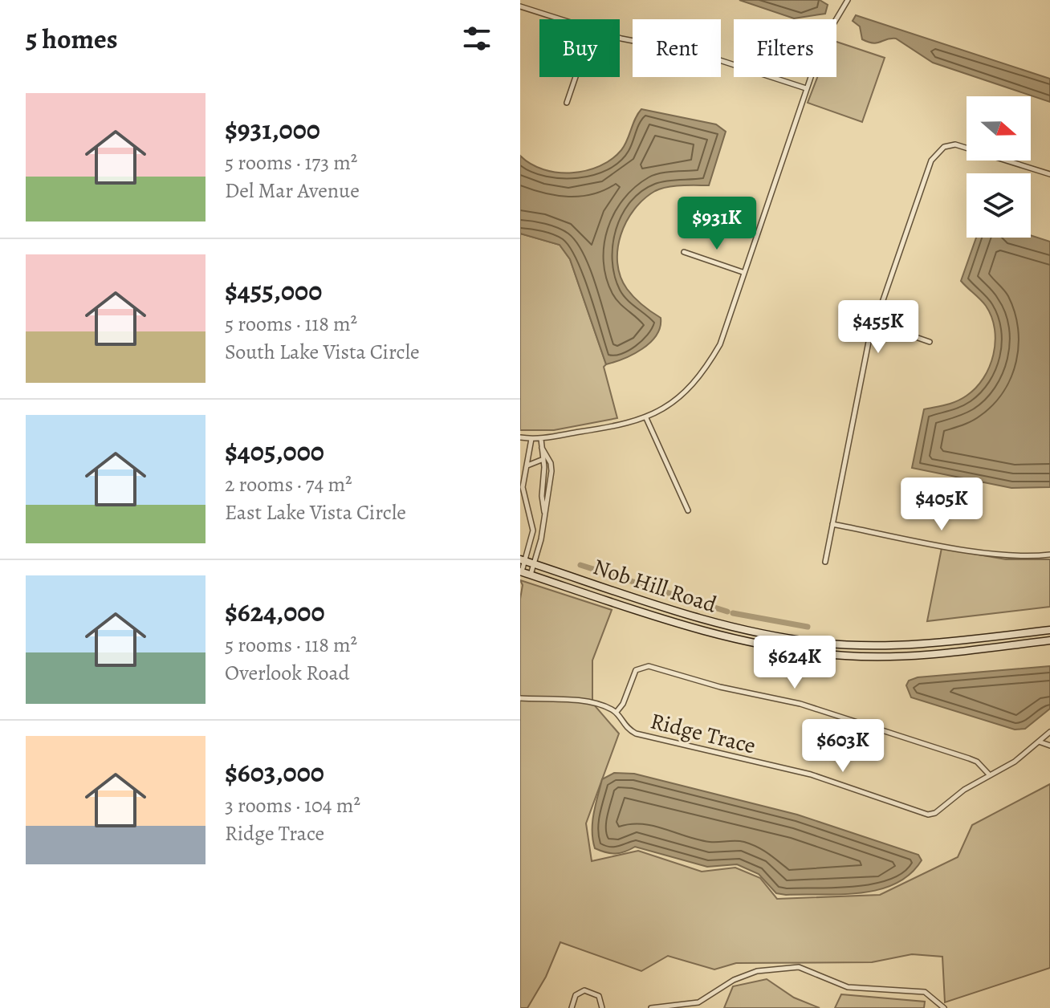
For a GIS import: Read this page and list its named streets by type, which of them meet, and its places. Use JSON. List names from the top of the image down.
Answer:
{
  "streets": {
    "main road": ["Nob Hill Road"],
    "street": ["Ridge Trace"]
  },
  "north": "right",
  "page": {
    "heading": "5 homes",
    "chip": ["Buy", "Rent", "Filters"],
    "list": [
      {
        "name": "$931,000",
        "note": "5 rooms · 173 m² · Del Mar Avenue"
      },
      {
        "name": "$455,000",
        "note": "5 rooms · 118 m² · South Lake Vista Circle"
      },
      {
        "name": "$405,000",
        "note": "2 rooms · 74 m² · East Lake Vista Circle"
      },
      {
        "name": "$624,000",
        "note": "5 rooms · 118 m² · Overlook Road"
      },
      {
        "name": "$603,000",
        "note": "3 rooms · 104 m² · Ridge Trace"
      }
    ],
    "price": [
      "$931K",
      "$455K",
      "$405K",
      "$624K",
      "$603K"
    ]
  }
}
